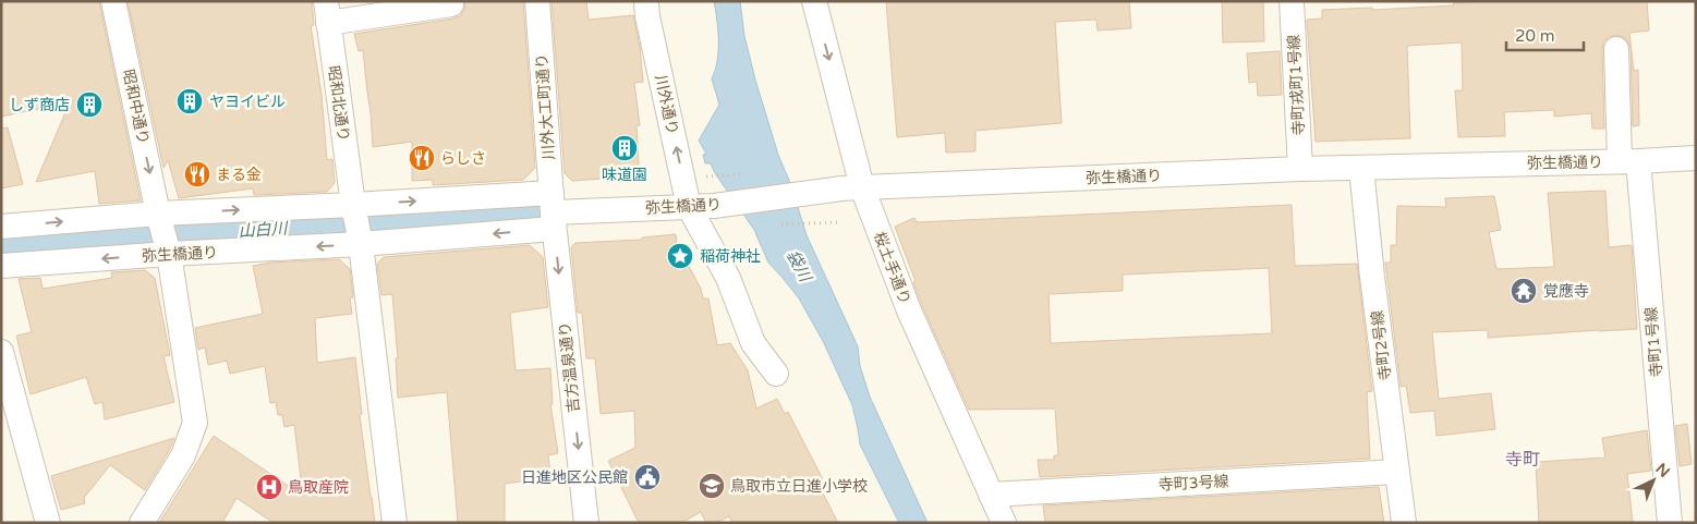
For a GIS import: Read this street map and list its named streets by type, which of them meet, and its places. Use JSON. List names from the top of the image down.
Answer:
{
  "streets": {
    "street": [
      "寺町戎町1号線",
      "昭和北通り",
      "川外通り",
      "昭和中通り",
      "川外大工町通り",
      "弥生橋通り",
      "桜土手通り",
      "寺町1号線",
      "寺町2号線",
      "吉方温泉通り",
      "寺町3号線"
    ]
  },
  "crossings": [
    ["寺町戎町1号線", "弥生橋通り"],
    ["昭和北通り", "弥生橋通り"],
    ["川外通り", "弥生橋通り"],
    ["昭和中通り", "弥生橋通り"],
    ["川外大工町通り", "弥生橋通り"],
    ["川外大工町通り", "吉方温泉通り"],
    ["弥生橋通り", "桜土手通り"],
    ["弥生橋通り", "寺町1号線"],
    ["弥生橋通り", "寺町2号線"],
    ["弥生橋通り", "吉方温泉通り"],
    ["桜土手通り", "寺町3号線"],
    ["寺町2号線", "寺町3号線"]
  ],
  "one_way": ["川外通り", "昭和中通り", "吉方温泉通り"],
  "districts": ["寺町"],
  "water": ["山白川", "袋川"],
  "places": {
    "building": ["ヤヨイビル", "しず商店", "味道園"],
    "restaurant": ["らしさ", "まる金"],
    "place": ["稲荷神社"],
    "temple": ["覚應寺"],
    "public building": ["日進地区公民館"],
    "school or university": ["鳥取市立日進小学校"],
    "hospital": ["鳥取産院"]
  },
  "scale_bar": "20 m",
  "north": "top right"
}
